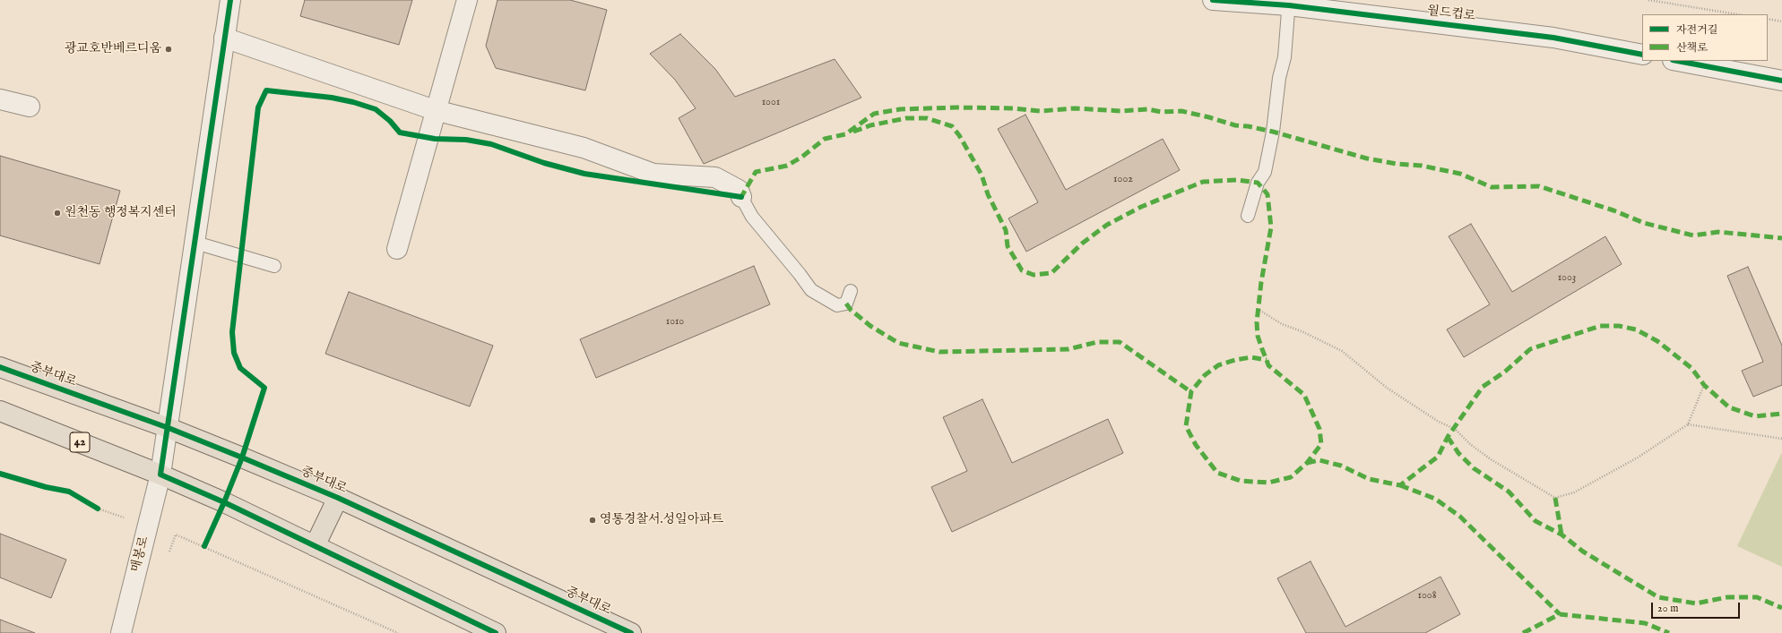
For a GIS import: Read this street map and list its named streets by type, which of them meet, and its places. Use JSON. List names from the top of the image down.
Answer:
{
  "streets": {
    "main road": ["중부대로", "42"],
    "street": ["월드컵로", "매봉로"]
  },
  "crossings": [
    ["중부대로", "매봉로"],
    ["42", "매봉로"]
  ],
  "places": ["광교호반베르디움", "원천동 행정복지센터", "영통경찰서.성일아파트"],
  "house_numbers": [
    "1001",
    "1002",
    "1003",
    "1010",
    "1008"
  ],
  "legend": ["자전거길", "산책로"],
  "scale_bar": "20 m"
}
